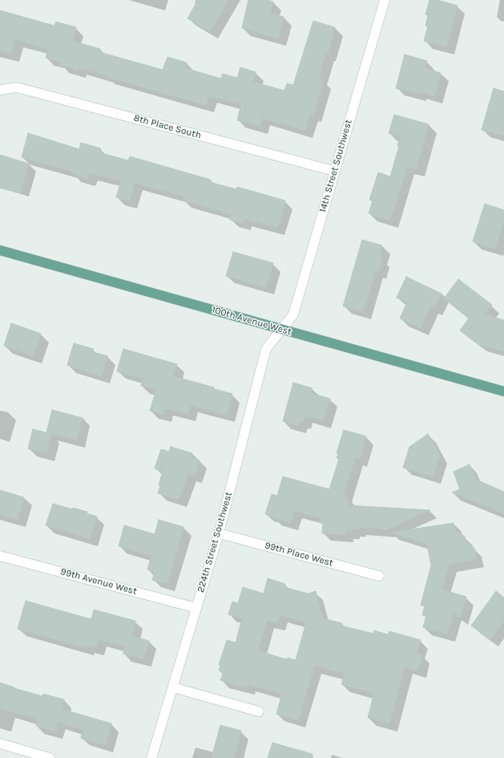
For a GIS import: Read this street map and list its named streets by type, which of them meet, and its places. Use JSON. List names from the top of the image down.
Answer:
{
  "streets": {
    "main road": ["100th Avenue West"],
    "street": [
      "8th Place South",
      "14th Street Southwest",
      "224th Street Southwest",
      "99th Place West",
      "99th Avenue West"
    ]
  },
  "crossings": [
    ["8th Place South", "14th Street Southwest"],
    ["14th Street Southwest", "100th Avenue West"],
    ["14th Street Southwest", "224th Street Southwest"],
    ["100th Avenue West", "224th Street Southwest"],
    ["224th Street Southwest", "99th Place West"],
    ["224th Street Southwest", "99th Avenue West"]
  ]
}
